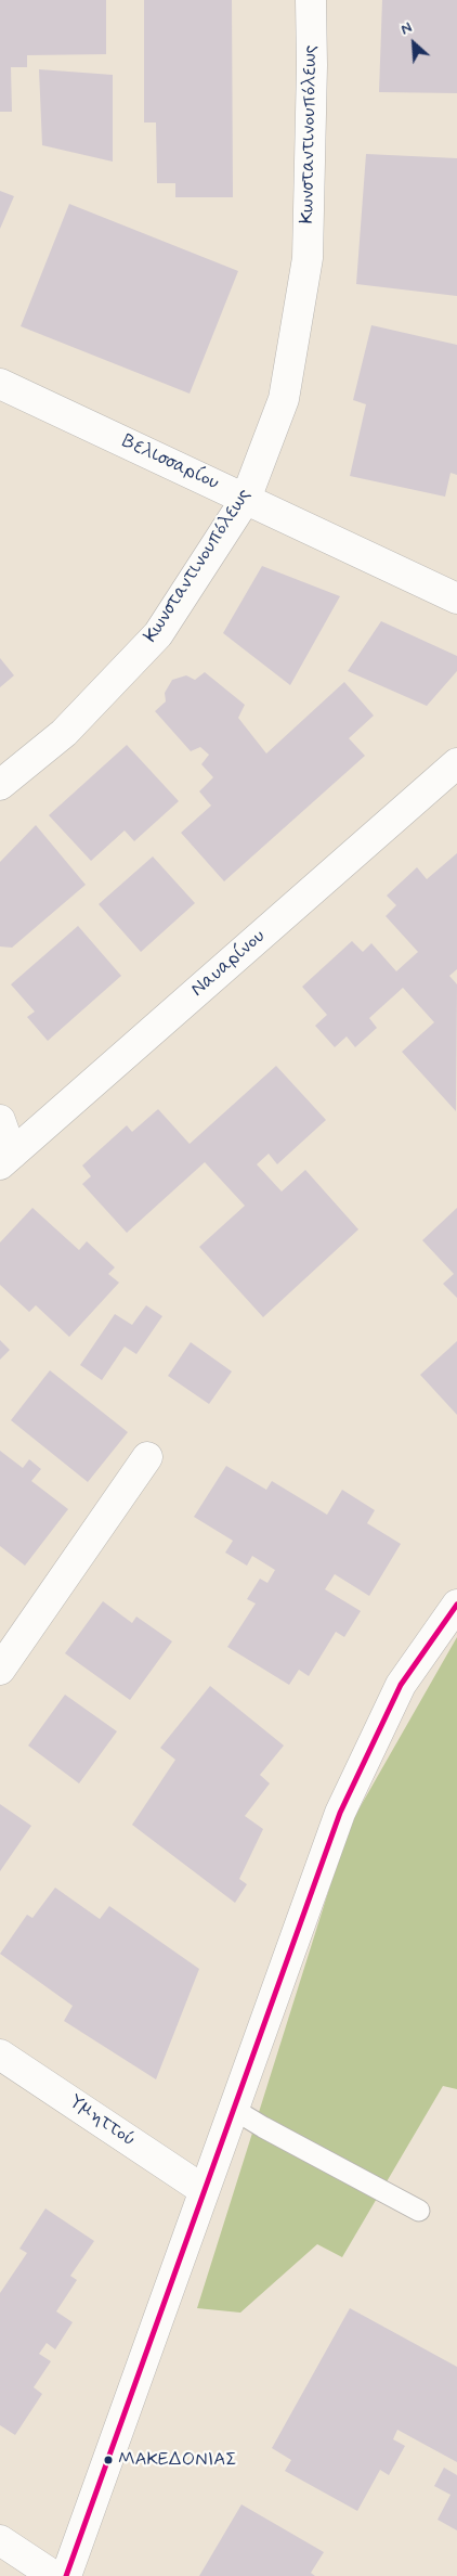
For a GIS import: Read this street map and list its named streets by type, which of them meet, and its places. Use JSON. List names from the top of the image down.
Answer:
{
  "streets": {
    "street": [
      "Κωνσταντινουπόλεως",
      "Βελισσαρίου",
      "Ναυαρίνου",
      "Υμηττού"
    ]
  },
  "crossings": [
    ["Κωνσταντινουπόλεως", "Βελισσαρίου"]
  ],
  "places": ["ΜΑΚΕΔΟΝΙΑΣ"],
  "north": "top left"
}
